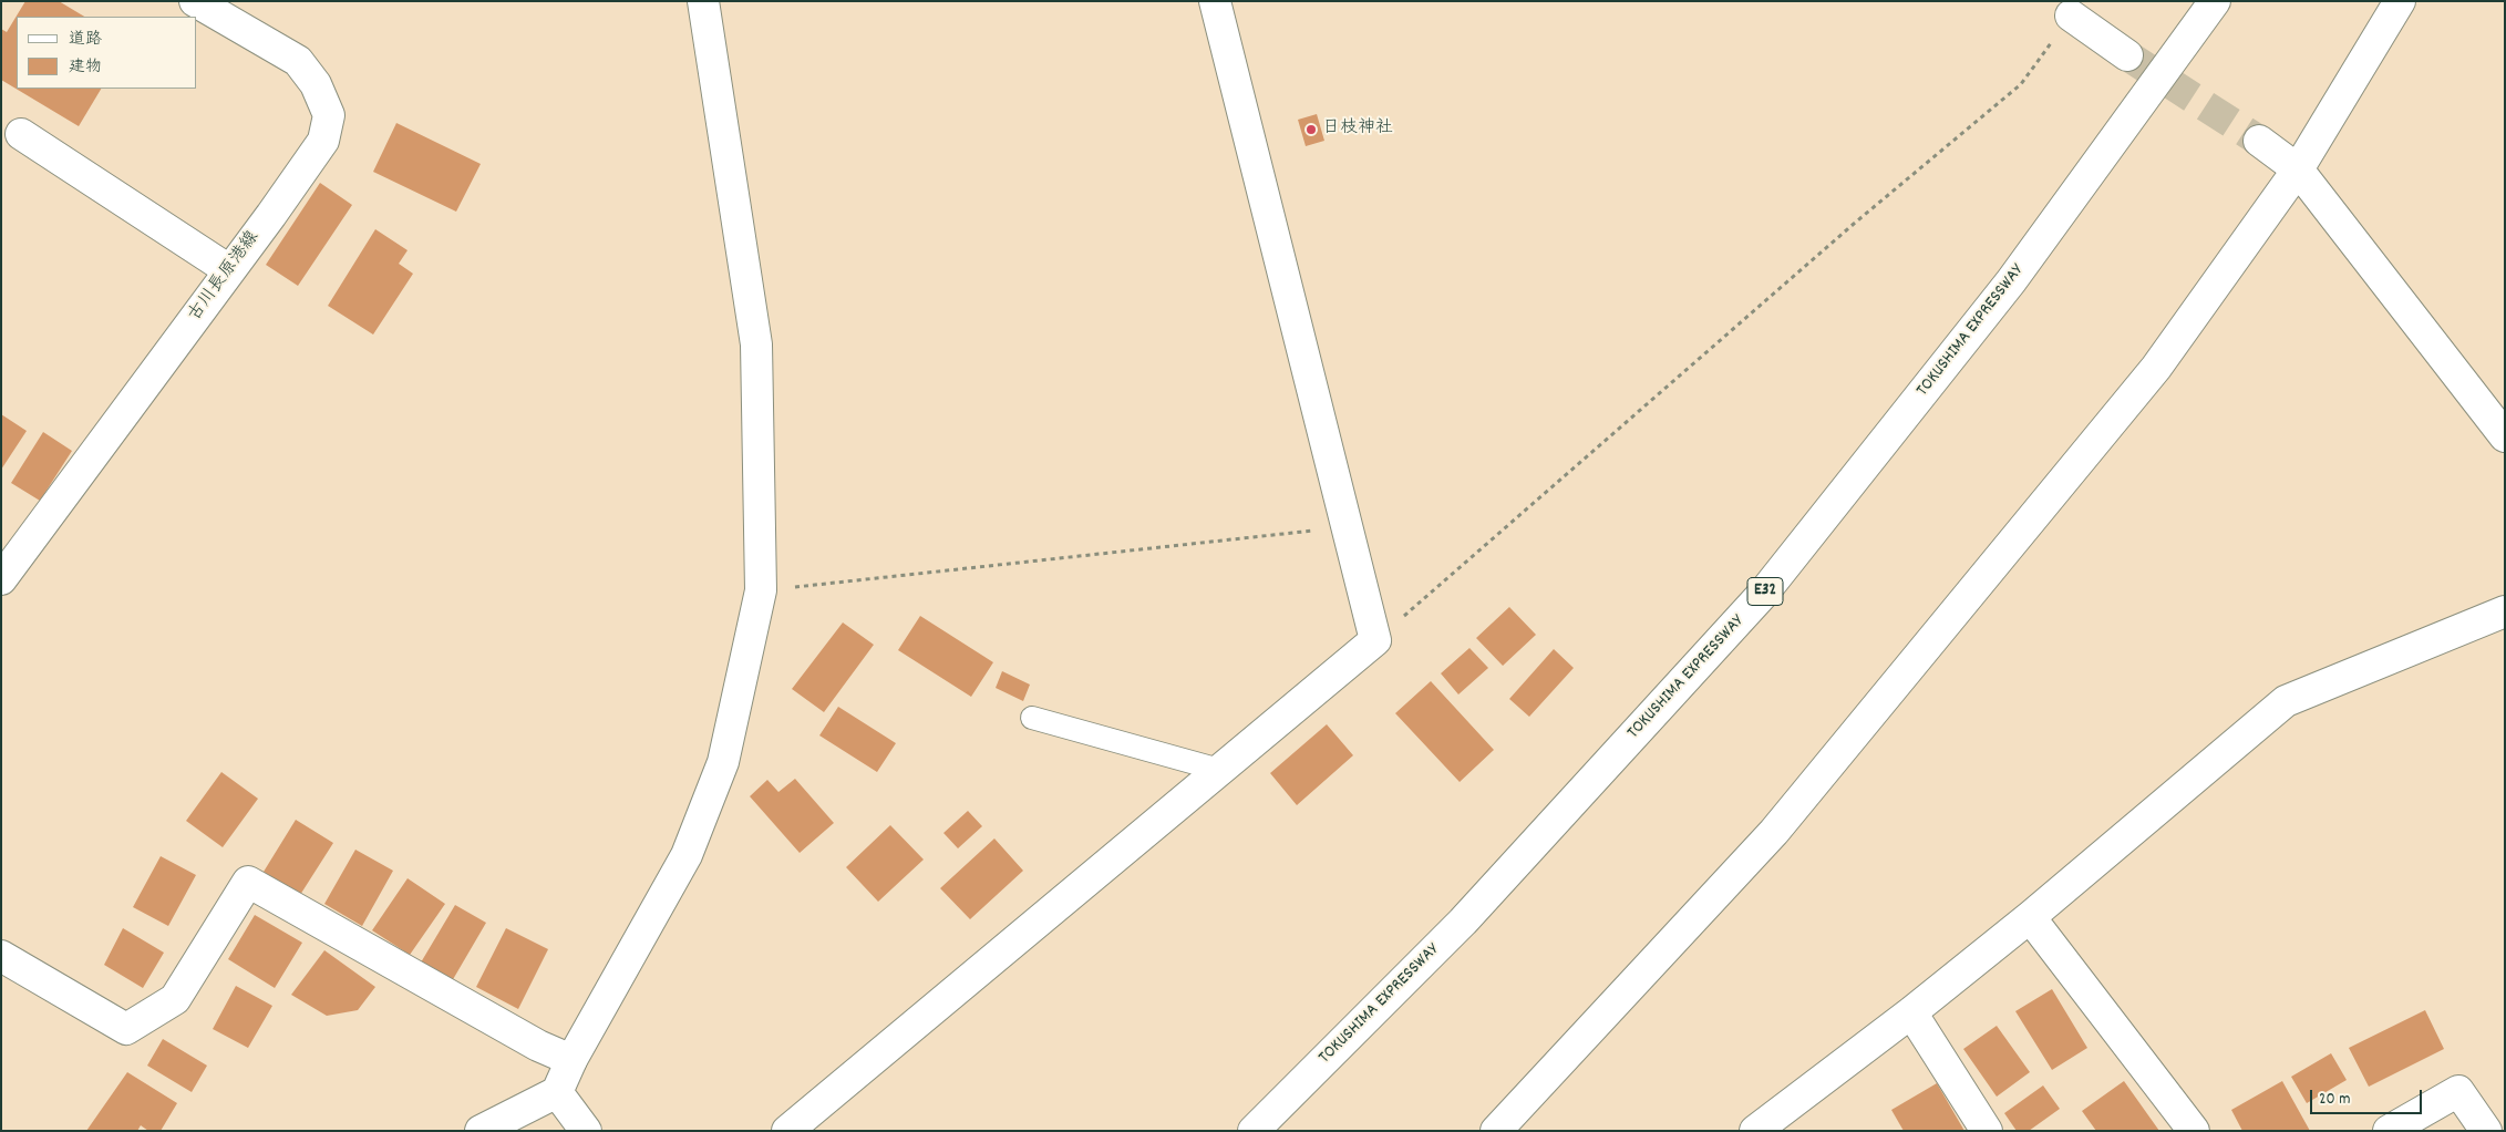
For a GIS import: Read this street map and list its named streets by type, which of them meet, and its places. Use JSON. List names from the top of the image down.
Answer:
{
  "streets": {
    "main road": ["古川長原港線", "TOKUSHIMA EXPRESSWAY", "E32"]
  },
  "places": ["日枝神社"],
  "legend": ["道路", "建物"],
  "scale_bar": "20 m"
}
